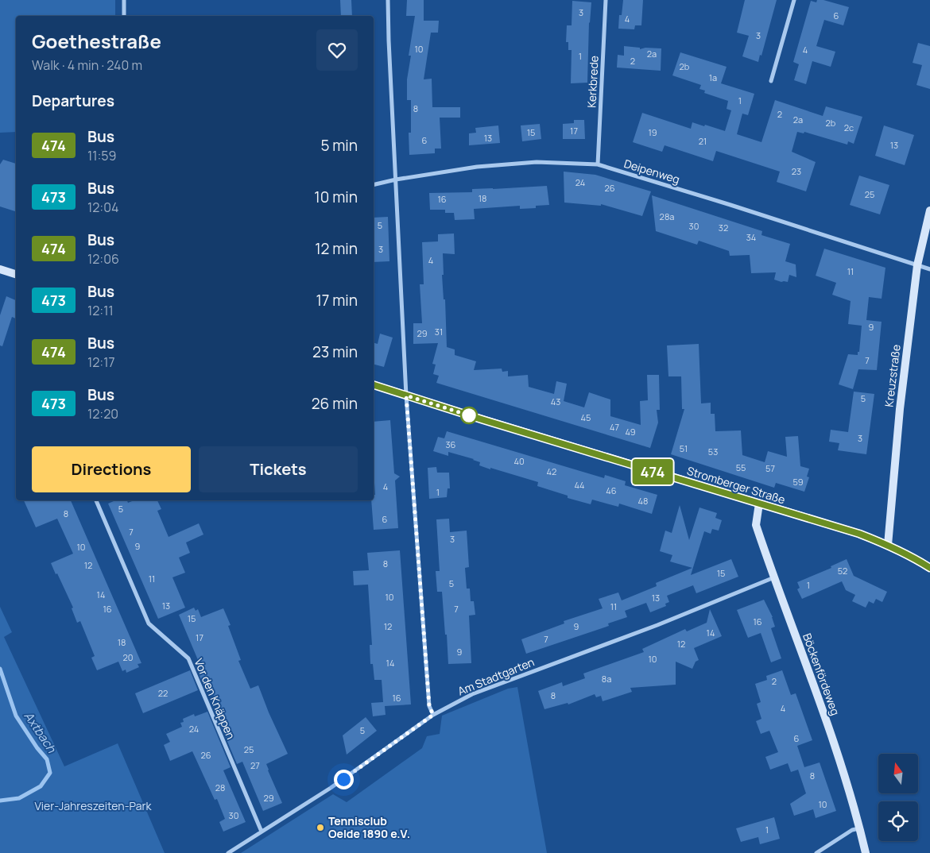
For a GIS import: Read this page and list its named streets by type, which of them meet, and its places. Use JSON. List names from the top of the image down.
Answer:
{
  "streets": {
    "street": [
      "Kerkbrede",
      "Deipenweg",
      "Kreuzstraße",
      "Stromberger Straße",
      "Böckenfördeweg",
      "Am Stadtgarten",
      "Vor den Knäppen"
    ]
  },
  "crossings": [
    ["Kerkbrede", "Deipenweg"],
    ["Deipenweg", "Kreuzstraße"],
    ["Kreuzstraße", "Stromberger Straße"],
    ["Stromberger Straße", "Böckenfördeweg"],
    ["Böckenfördeweg", "Am Stadtgarten"],
    ["Am Stadtgarten", "Vor den Knäppen"]
  ],
  "water": ["Axtbach"],
  "parks": ["Vier-Jahreszeiten-Park"],
  "places": ["Tennisclub Oelde 1890 e.V."],
  "lines": ["bus line 474"],
  "house_numbers": [
    "3",
    "6",
    "4",
    "3",
    "10",
    "4",
    "2a",
    "1",
    "2",
    "2b",
    "1a",
    "1",
    "8",
    "2",
    "2a",
    "2b",
    "2c",
    "17",
    "15",
    "19",
    "13",
    "6",
    "21",
    "13",
    "23",
    "24",
    "26",
    "25",
    "18",
    "16",
    "28a",
    "5",
    "30",
    "32",
    "34",
    "3",
    "4",
    "11",
    "9",
    "31",
    "29",
    "7",
    "5",
    "43",
    "45",
    "47",
    "49",
    "3",
    "36",
    "51",
    "53",
    "40",
    "55",
    "57",
    "42",
    "59",
    "44",
    "4",
    "46",
    "1",
    "48",
    "5",
    "8",
    "6",
    "7",
    "3",
    "9",
    "10",
    "8",
    "12",
    "52",
    "15",
    "11",
    "5",
    "1",
    "14",
    "10",
    "13",
    "13",
    "11",
    "16",
    "7",
    "15",
    "16",
    "12",
    "9",
    "14",
    "17",
    "7",
    "18",
    "12",
    "9",
    "20",
    "10",
    "14",
    "8a",
    "2",
    "22",
    "8",
    "16",
    "4",
    "24",
    "5",
    "6",
    "25",
    "26",
    "27",
    "8",
    "28",
    "29",
    "10",
    "30",
    "1"
  ],
  "north": "top",
  "page": {
    "on_map": "474",
    "heading": [
      ["Goethestraße", "Walk · 4 min · 240 m"],
      "Departures"
    ],
    "list": [
      {
        "mark": "474",
        "name": "Bus",
        "note": "11:59",
        "value": "5 min"
      },
      {
        "mark": "473",
        "name": "Bus",
        "note": "12:04",
        "value": "10 min"
      },
      {
        "mark": "474",
        "name": "Bus",
        "note": "12:06",
        "value": "12 min"
      },
      {
        "mark": "473",
        "name": "Bus",
        "note": "12:11",
        "value": "17 min"
      },
      {
        "mark": "474",
        "name": "Bus",
        "note": "12:17",
        "value": "23 min"
      },
      {
        "mark": "473",
        "name": "Bus",
        "note": "12:20",
        "value": "26 min"
      }
    ],
    "buttons": ["Directions", "Tickets"]
  }
}
